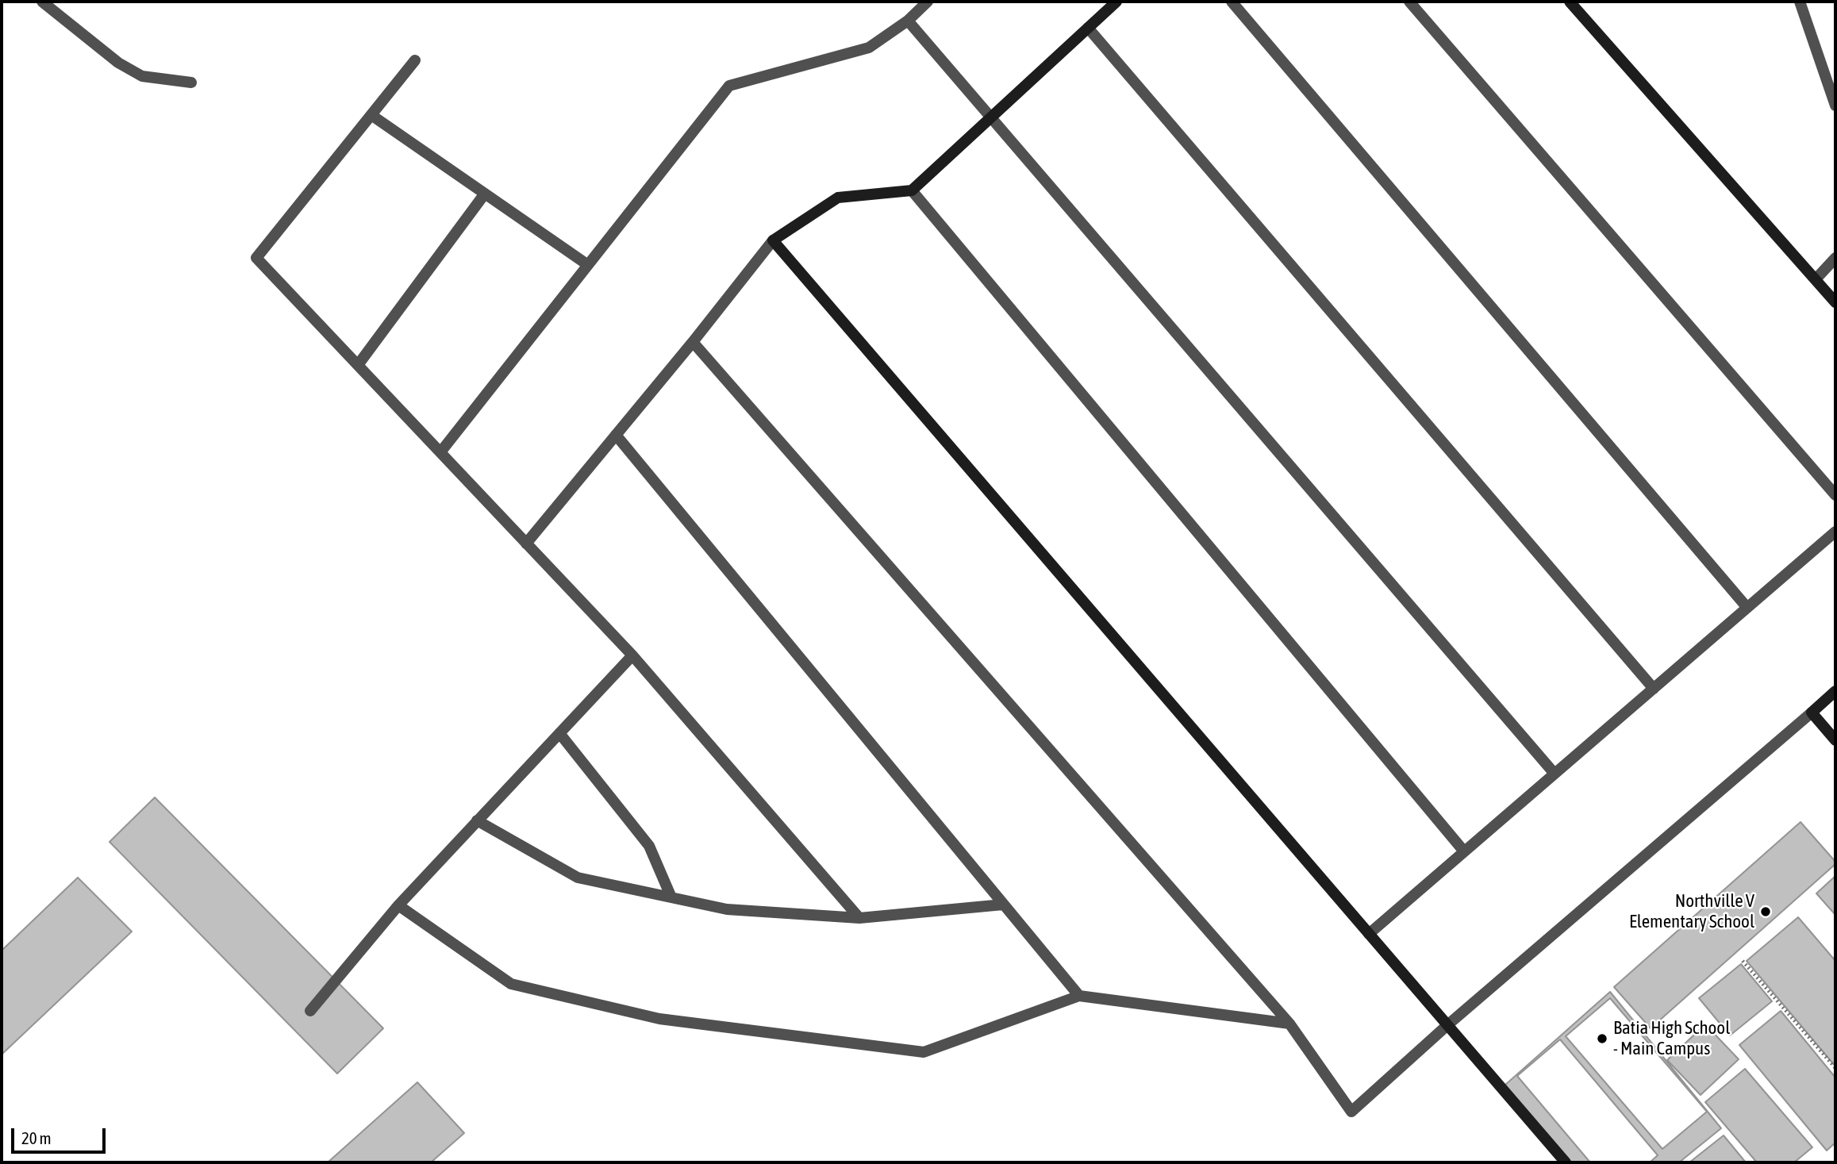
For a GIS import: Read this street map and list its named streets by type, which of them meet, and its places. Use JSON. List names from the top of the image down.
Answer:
{
  "places": ["Northville V Elementary School", "Batia High School - Main Campus"],
  "scale_bar": "20 m"
}
